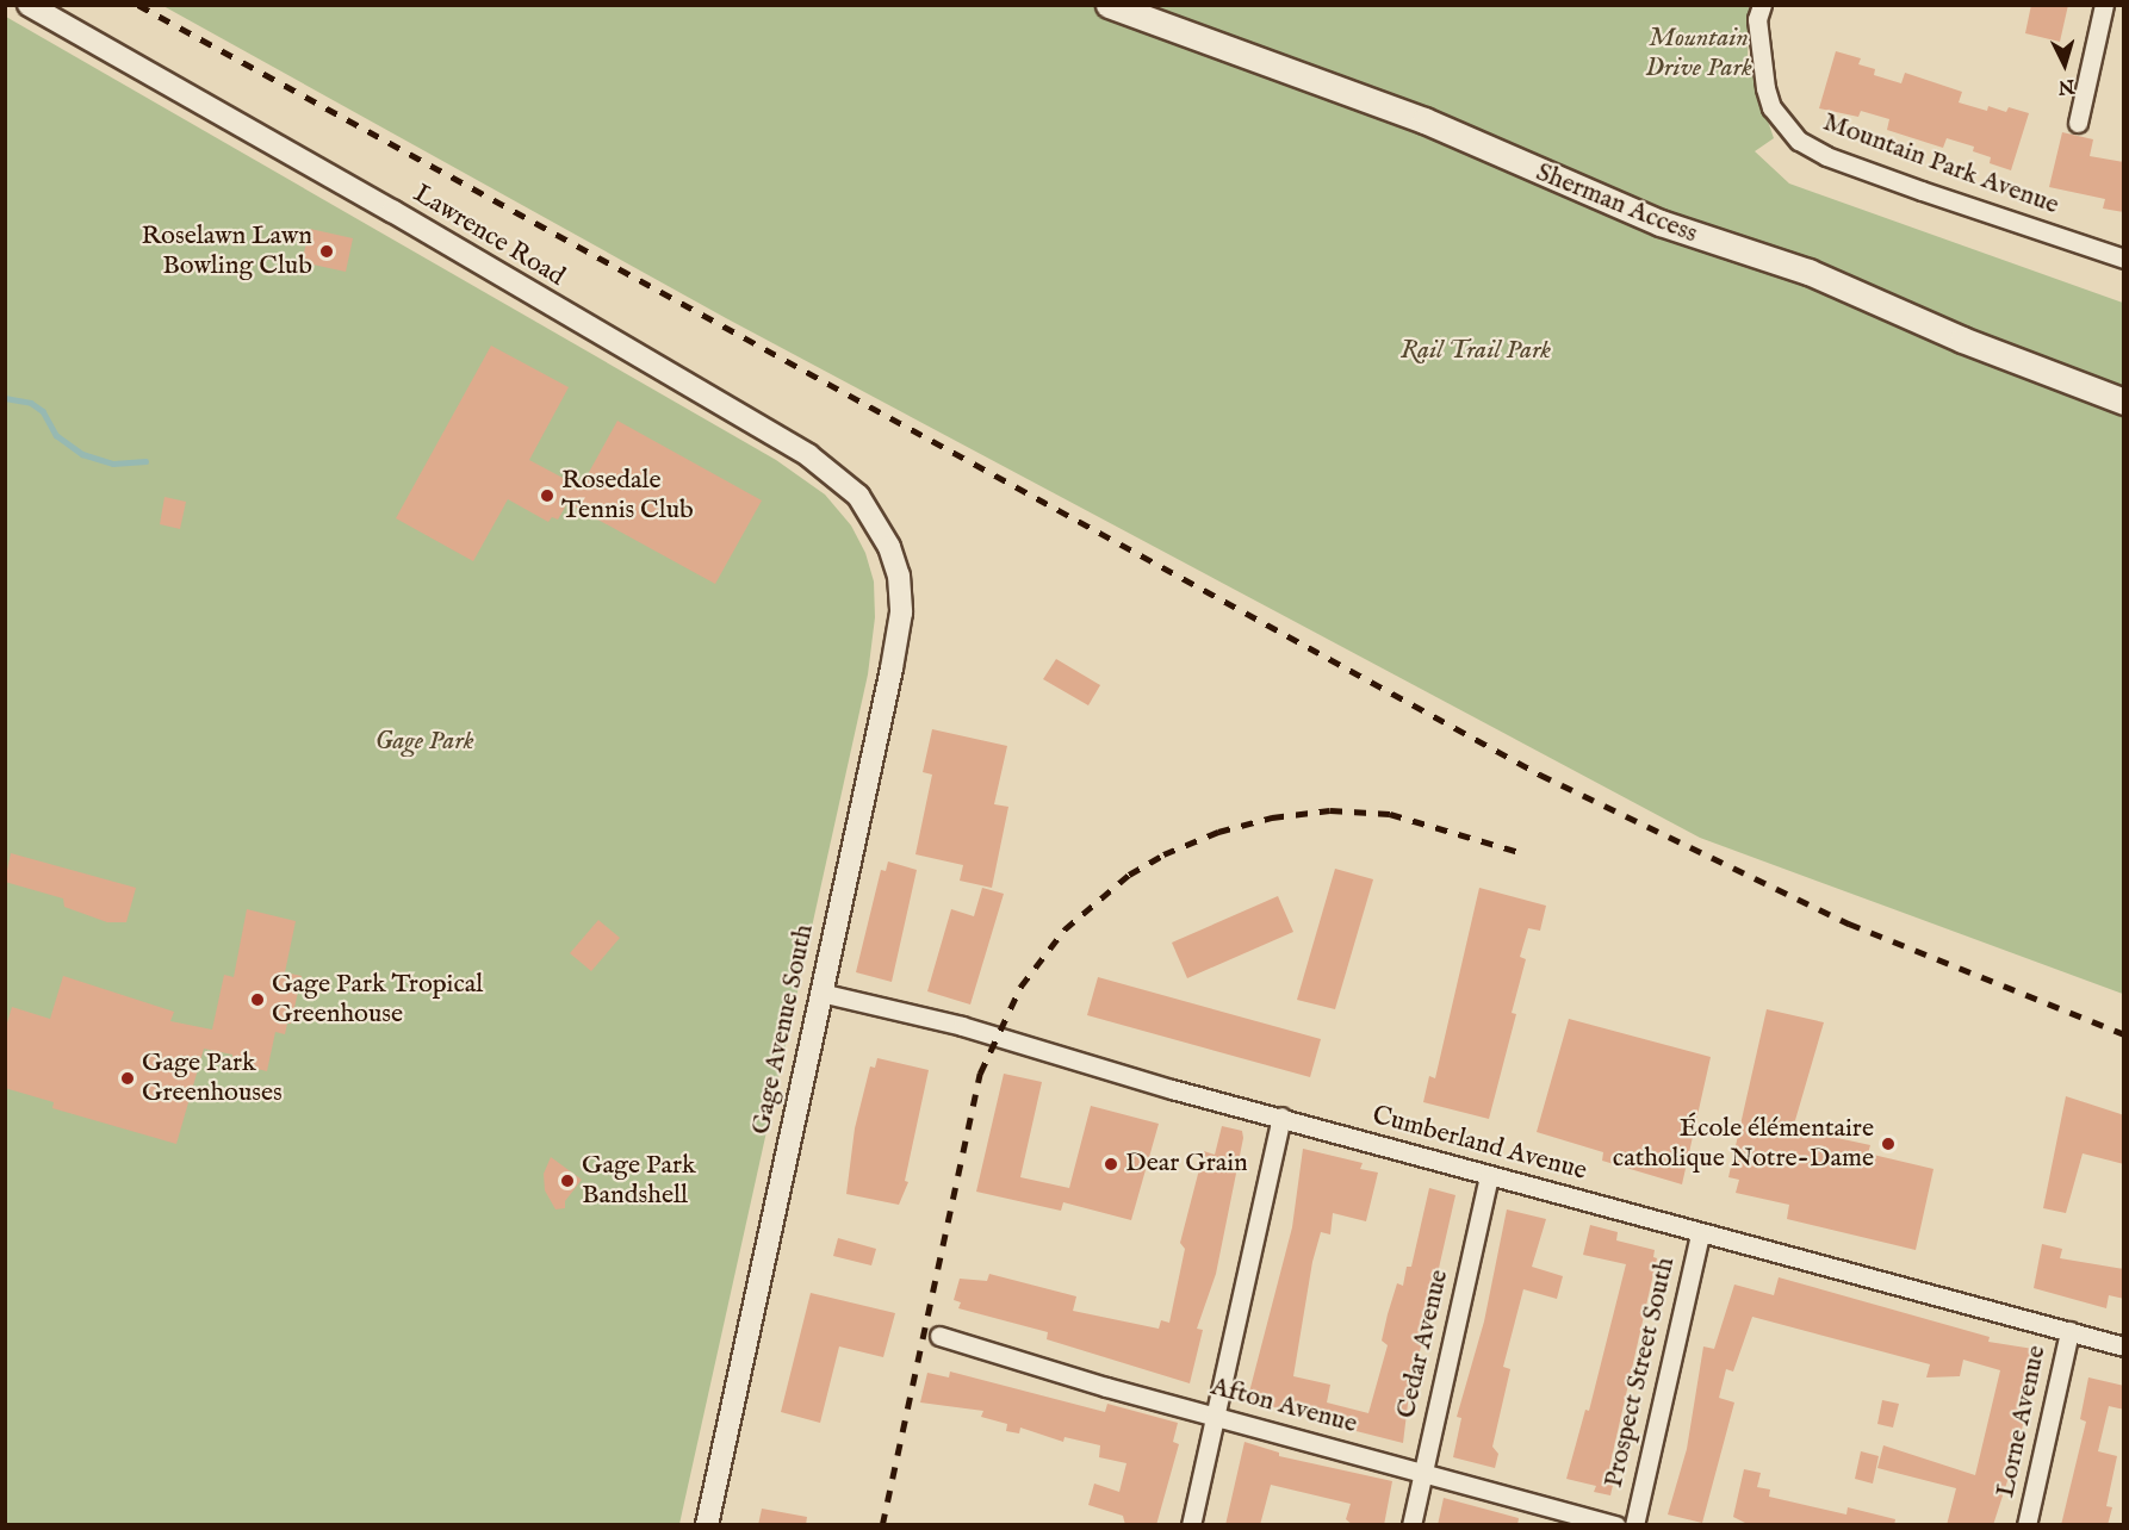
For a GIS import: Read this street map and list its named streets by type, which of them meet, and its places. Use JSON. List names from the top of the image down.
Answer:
{
  "streets": {
    "main road": ["Sherman Access"],
    "street": [
      "Mountain Park Avenue",
      "Lawrence Road",
      "Gage Avenue South",
      "Cumberland Avenue",
      "Cedar Avenue",
      "Prospect Street South",
      "Afton Avenue",
      "Lorne Avenue"
    ]
  },
  "crossings": [
    ["Lawrence Road", "Gage Avenue South"],
    ["Gage Avenue South", "Cumberland Avenue"],
    ["Cumberland Avenue", "Cedar Avenue"],
    ["Cumberland Avenue", "Prospect Street South"],
    ["Cumberland Avenue", "Lorne Avenue"],
    ["Cedar Avenue", "Afton Avenue"]
  ],
  "parks": ["Mountain Drive Park", "Rail Trail Park", "Gage Park"],
  "places": [
    "Roselawn Lawn Bowling Club",
    "Rosedale Tennis Club",
    "Gage Park Tropical Greenhouse",
    "Gage Park Greenhouses",
    "École élémentaire catholique Notre-Dame",
    "Dear Grain",
    "Gage Park Bandshell"
  ],
  "north": "bottom"
}
